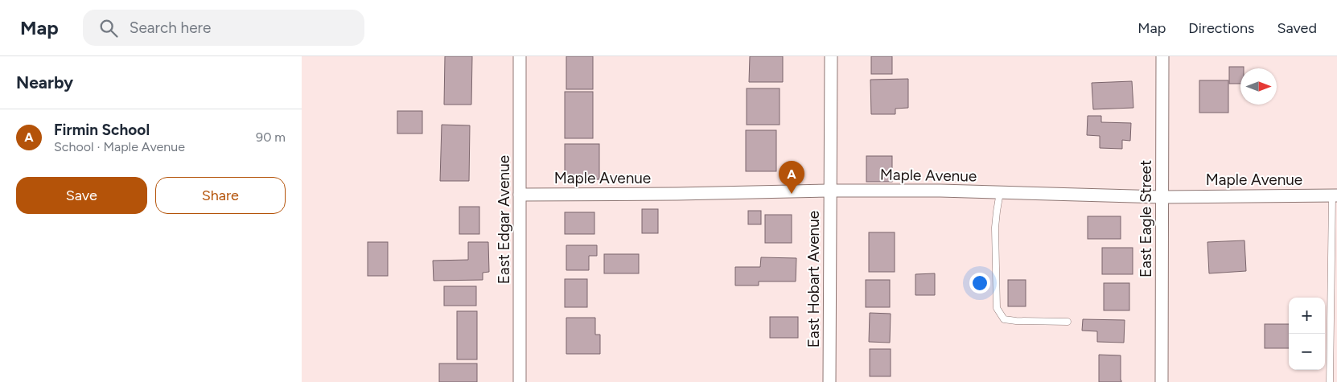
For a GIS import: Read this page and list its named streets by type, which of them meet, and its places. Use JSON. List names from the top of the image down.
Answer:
{
  "streets": {
    "street": [
      "Maple Avenue",
      "East Eagle Street",
      "East Edgar Avenue",
      "East Hobart Avenue"
    ]
  },
  "crossings": [
    ["Maple Avenue", "East Eagle Street"],
    ["Maple Avenue", "East Edgar Avenue"],
    ["Maple Avenue", "East Hobart Avenue"]
  ],
  "north": "right",
  "page": {
    "header": "Map",
    "search": "Search here",
    "nav": ["Map", "Directions", "Saved"],
    "heading": "Nearby",
    "list": [
      {
        "mark": "A",
        "name": "Firmin School",
        "note": "School · Maple Avenue",
        "value": "90 m"
      }
    ],
    "pins": "A",
    "buttons": ["Save", "Share"],
    "map_buttons": ["+", "−"]
  }
}
